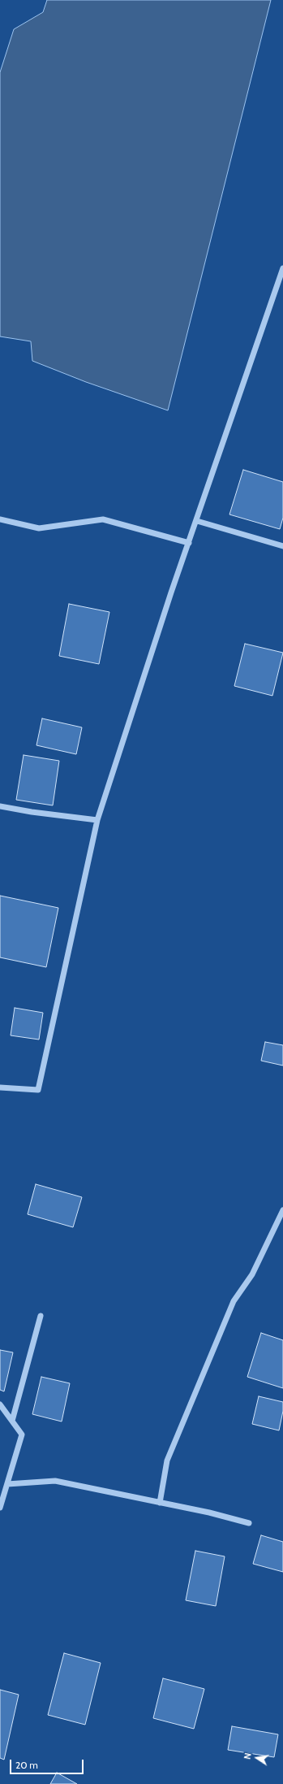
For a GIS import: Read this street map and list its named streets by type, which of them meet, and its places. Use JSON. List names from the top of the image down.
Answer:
{
  "scale_bar": "20 m",
  "north": "left"
}
